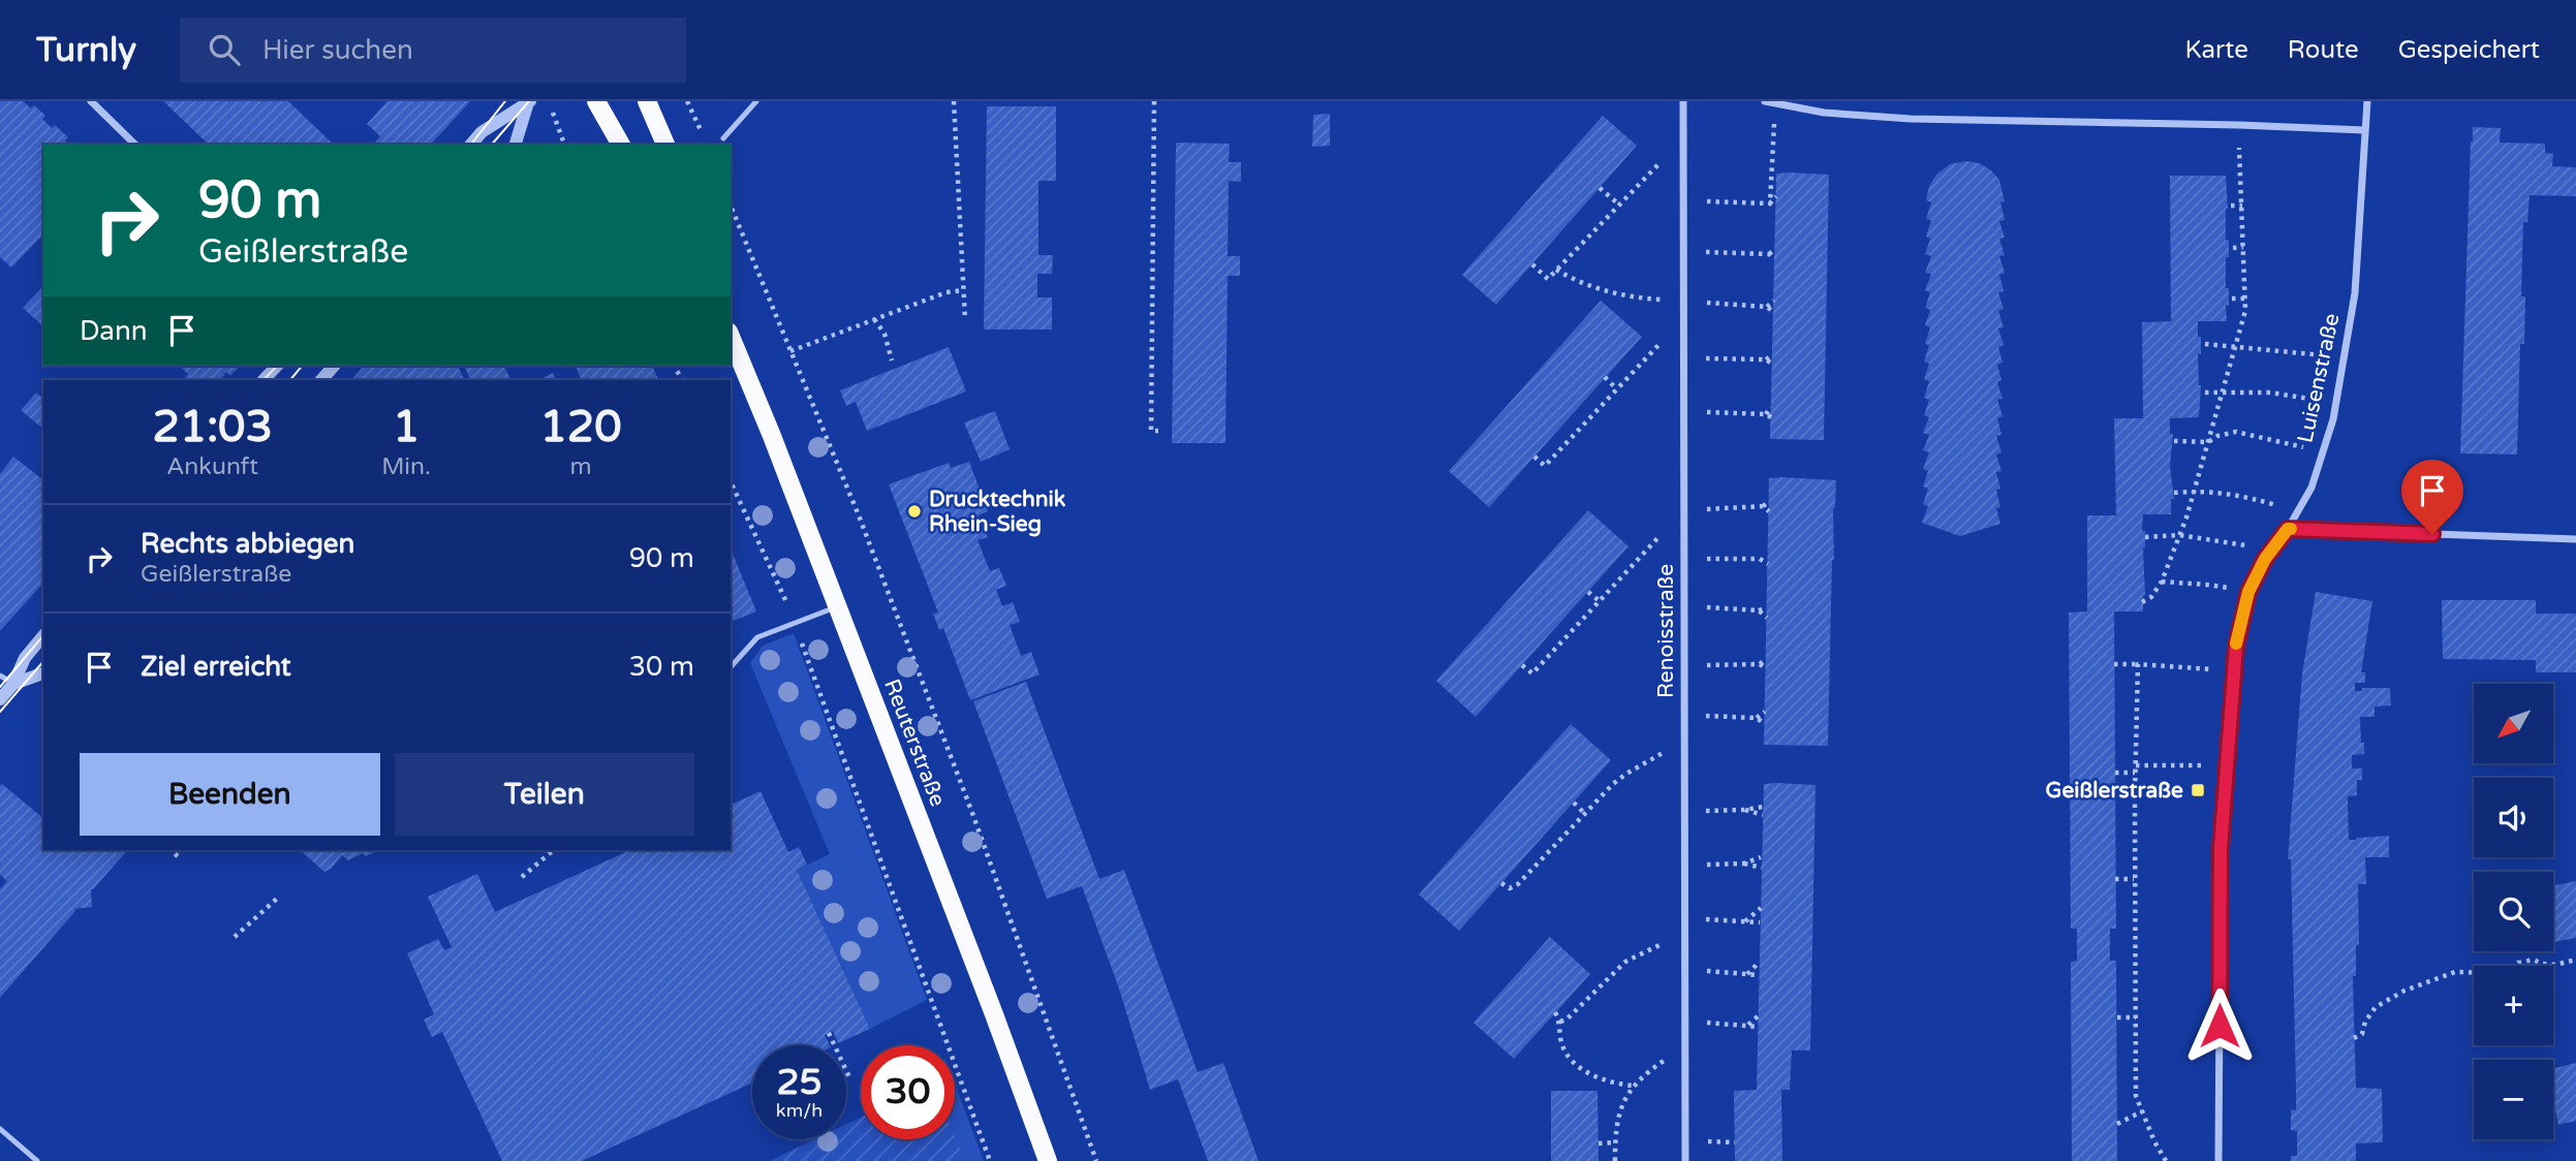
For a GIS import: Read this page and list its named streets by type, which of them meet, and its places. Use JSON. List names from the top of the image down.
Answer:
{
  "streets": {
    "main road": ["Reuterstraße"],
    "street": ["Luisenstraße", "Renoisstraße"]
  },
  "places": {
    "other": ["Drucktechnik Rhein-Sieg"],
    "transit": ["Geißlerstraße"]
  },
  "north": "bottom left",
  "page": {
    "header": "Turnly",
    "search": "Hier suchen",
    "nav": ["Karte", "Route", "Gespeichert"],
    "turn": ["90 m", "Geißlerstraße"],
    "then": "Dann",
    "eta": [
      "21:03",
      "Ankunft",
      "1",
      "Min.",
      "120",
      "m"
    ],
    "list": [
      {
        "name": "Rechts abbiegen",
        "note": "Geißlerstraße",
        "value": "90 m"
      },
      {
        "name": "Ziel erreicht",
        "value": "30 m"
      }
    ],
    "map_buttons": ["+", "−"],
    "buttons": ["Beenden", "Teilen"],
    "speed": "25 km/h",
    "limit": "30"
  }
}
